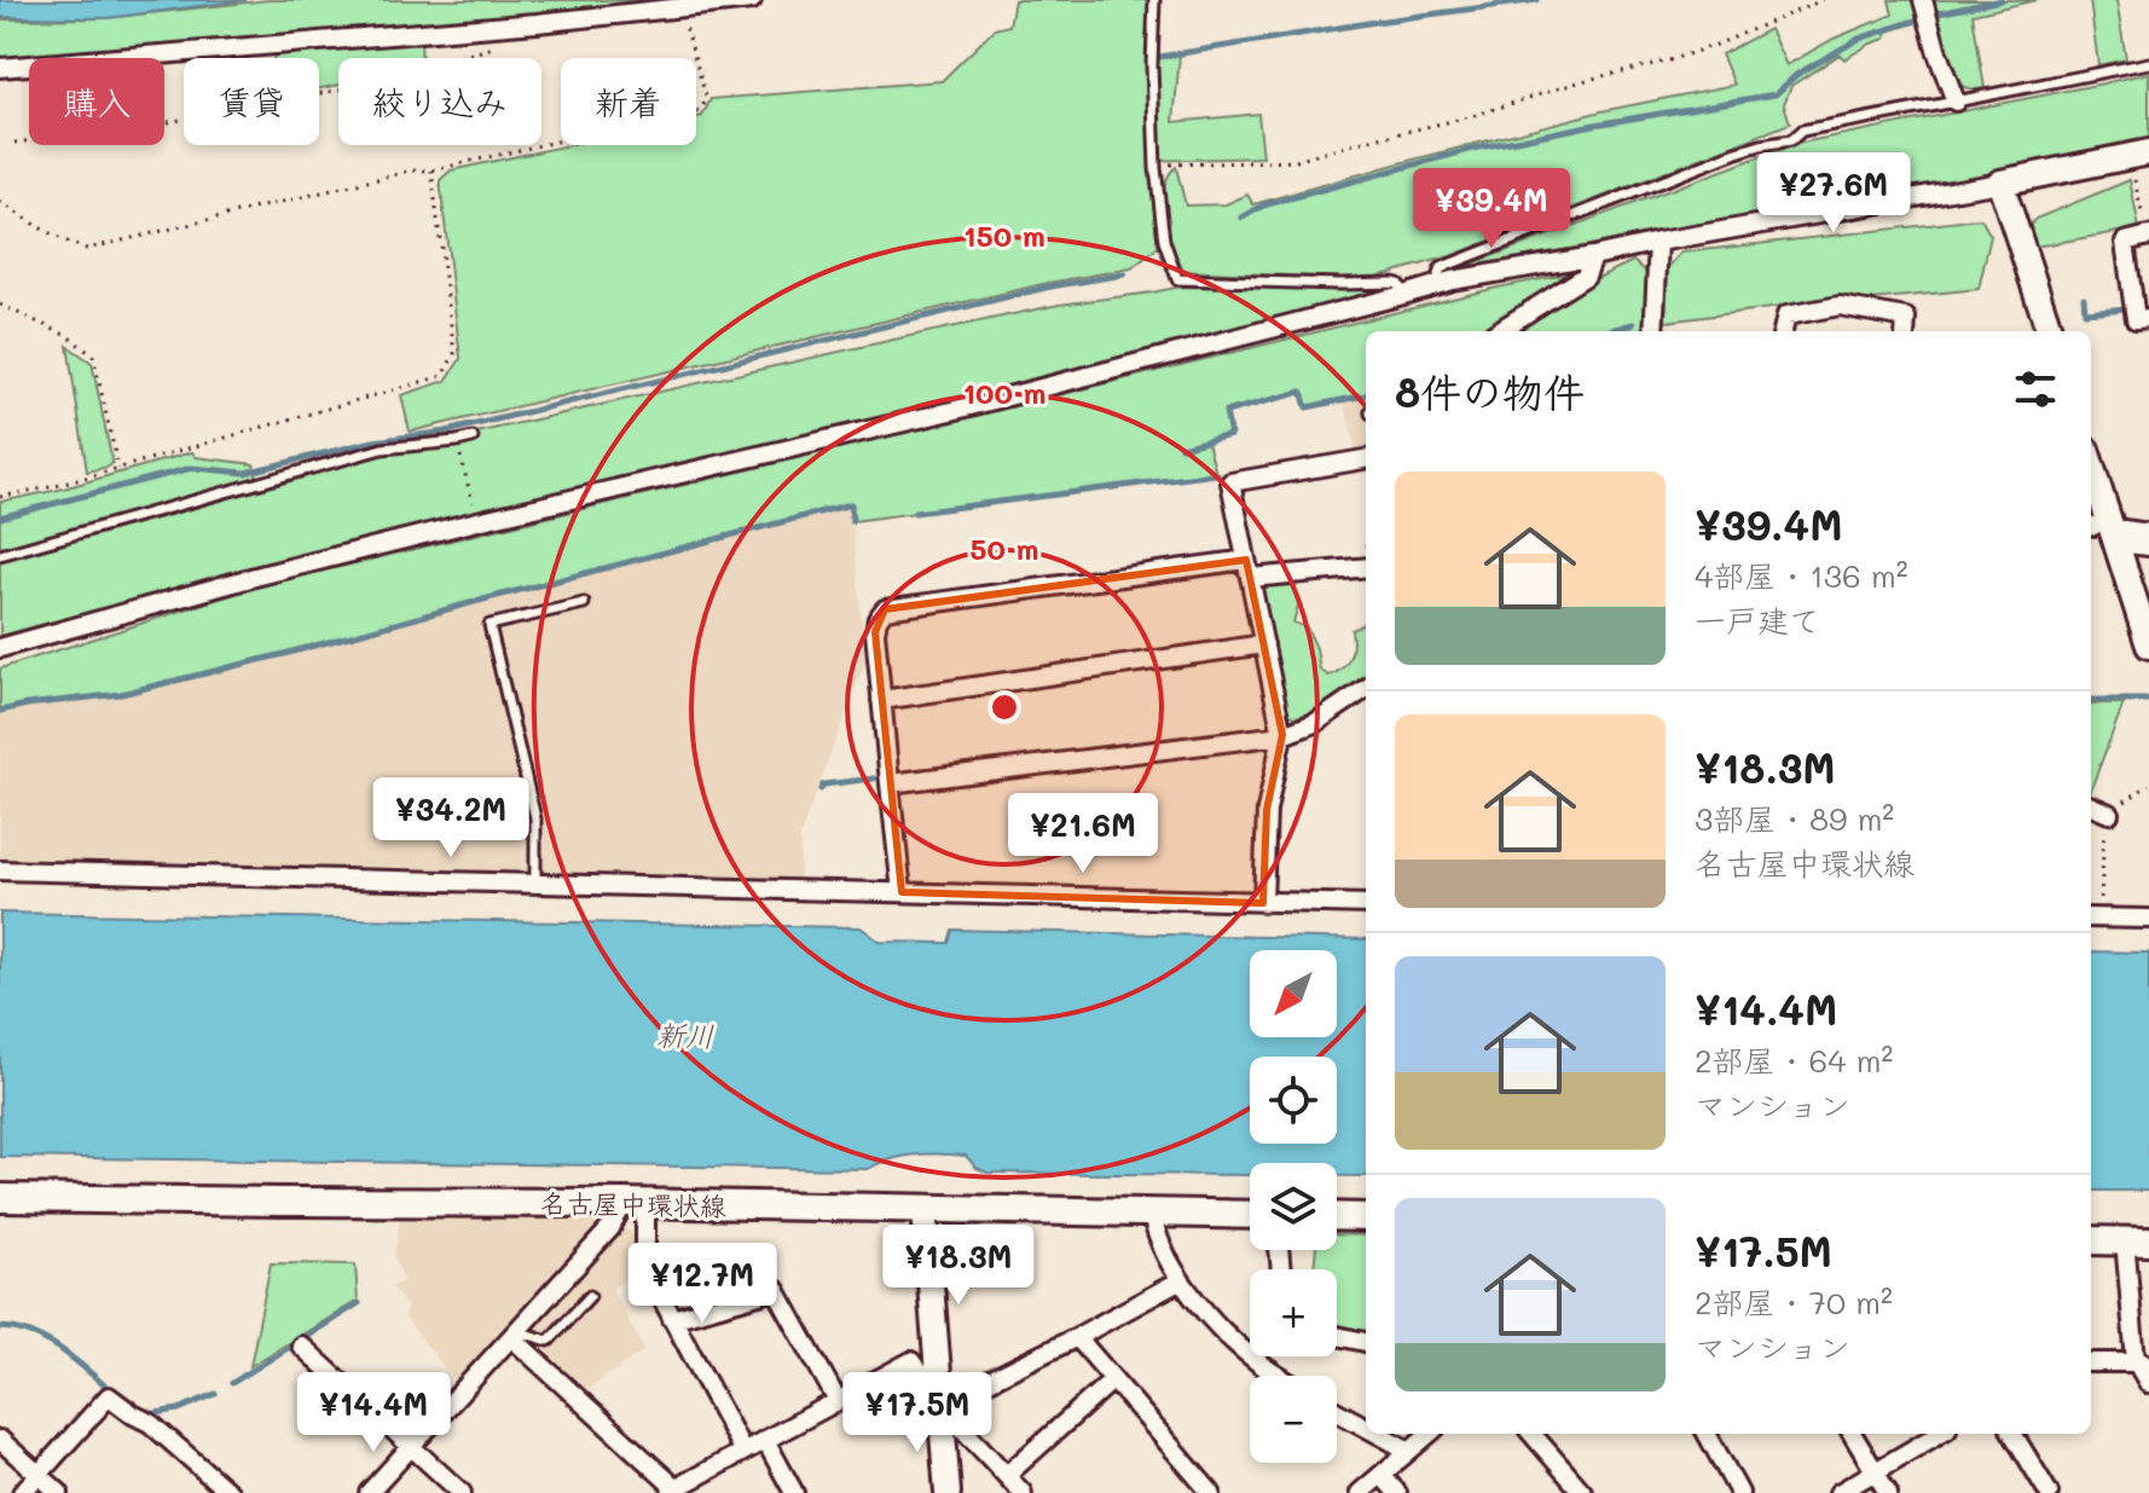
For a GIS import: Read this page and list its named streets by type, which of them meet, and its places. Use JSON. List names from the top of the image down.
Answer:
{
  "streets": {
    "main road": ["名古屋中環状線"]
  },
  "water": ["新川"],
  "north": "bottom left",
  "page": {
    "chip": [
      "購入",
      "賃貸",
      "絞り込み",
      "新着"
    ],
    "price": [
      "¥27.6M",
      "¥39.4M",
      "¥34.2M",
      "¥21.6M",
      "¥18.3M",
      "¥12.7M",
      "¥14.4M",
      "¥17.5M"
    ],
    "heading": "8件の物件",
    "list": [
      {
        "name": "¥39.4M",
        "note": "4部屋 · 136 m² · 一戸建て"
      },
      {
        "name": "¥18.3M",
        "note": "3部屋 · 89 m² · 名古屋中環状線"
      },
      {
        "name": "¥14.4M",
        "note": "2部屋 · 64 m² · マンション"
      },
      {
        "name": "¥17.5M",
        "note": "2部屋 · 70 m² · マンション"
      }
    ],
    "map_buttons": ["+", "−"]
  },
  "rings": ["150 m", "100 m", "50 m"]
}
